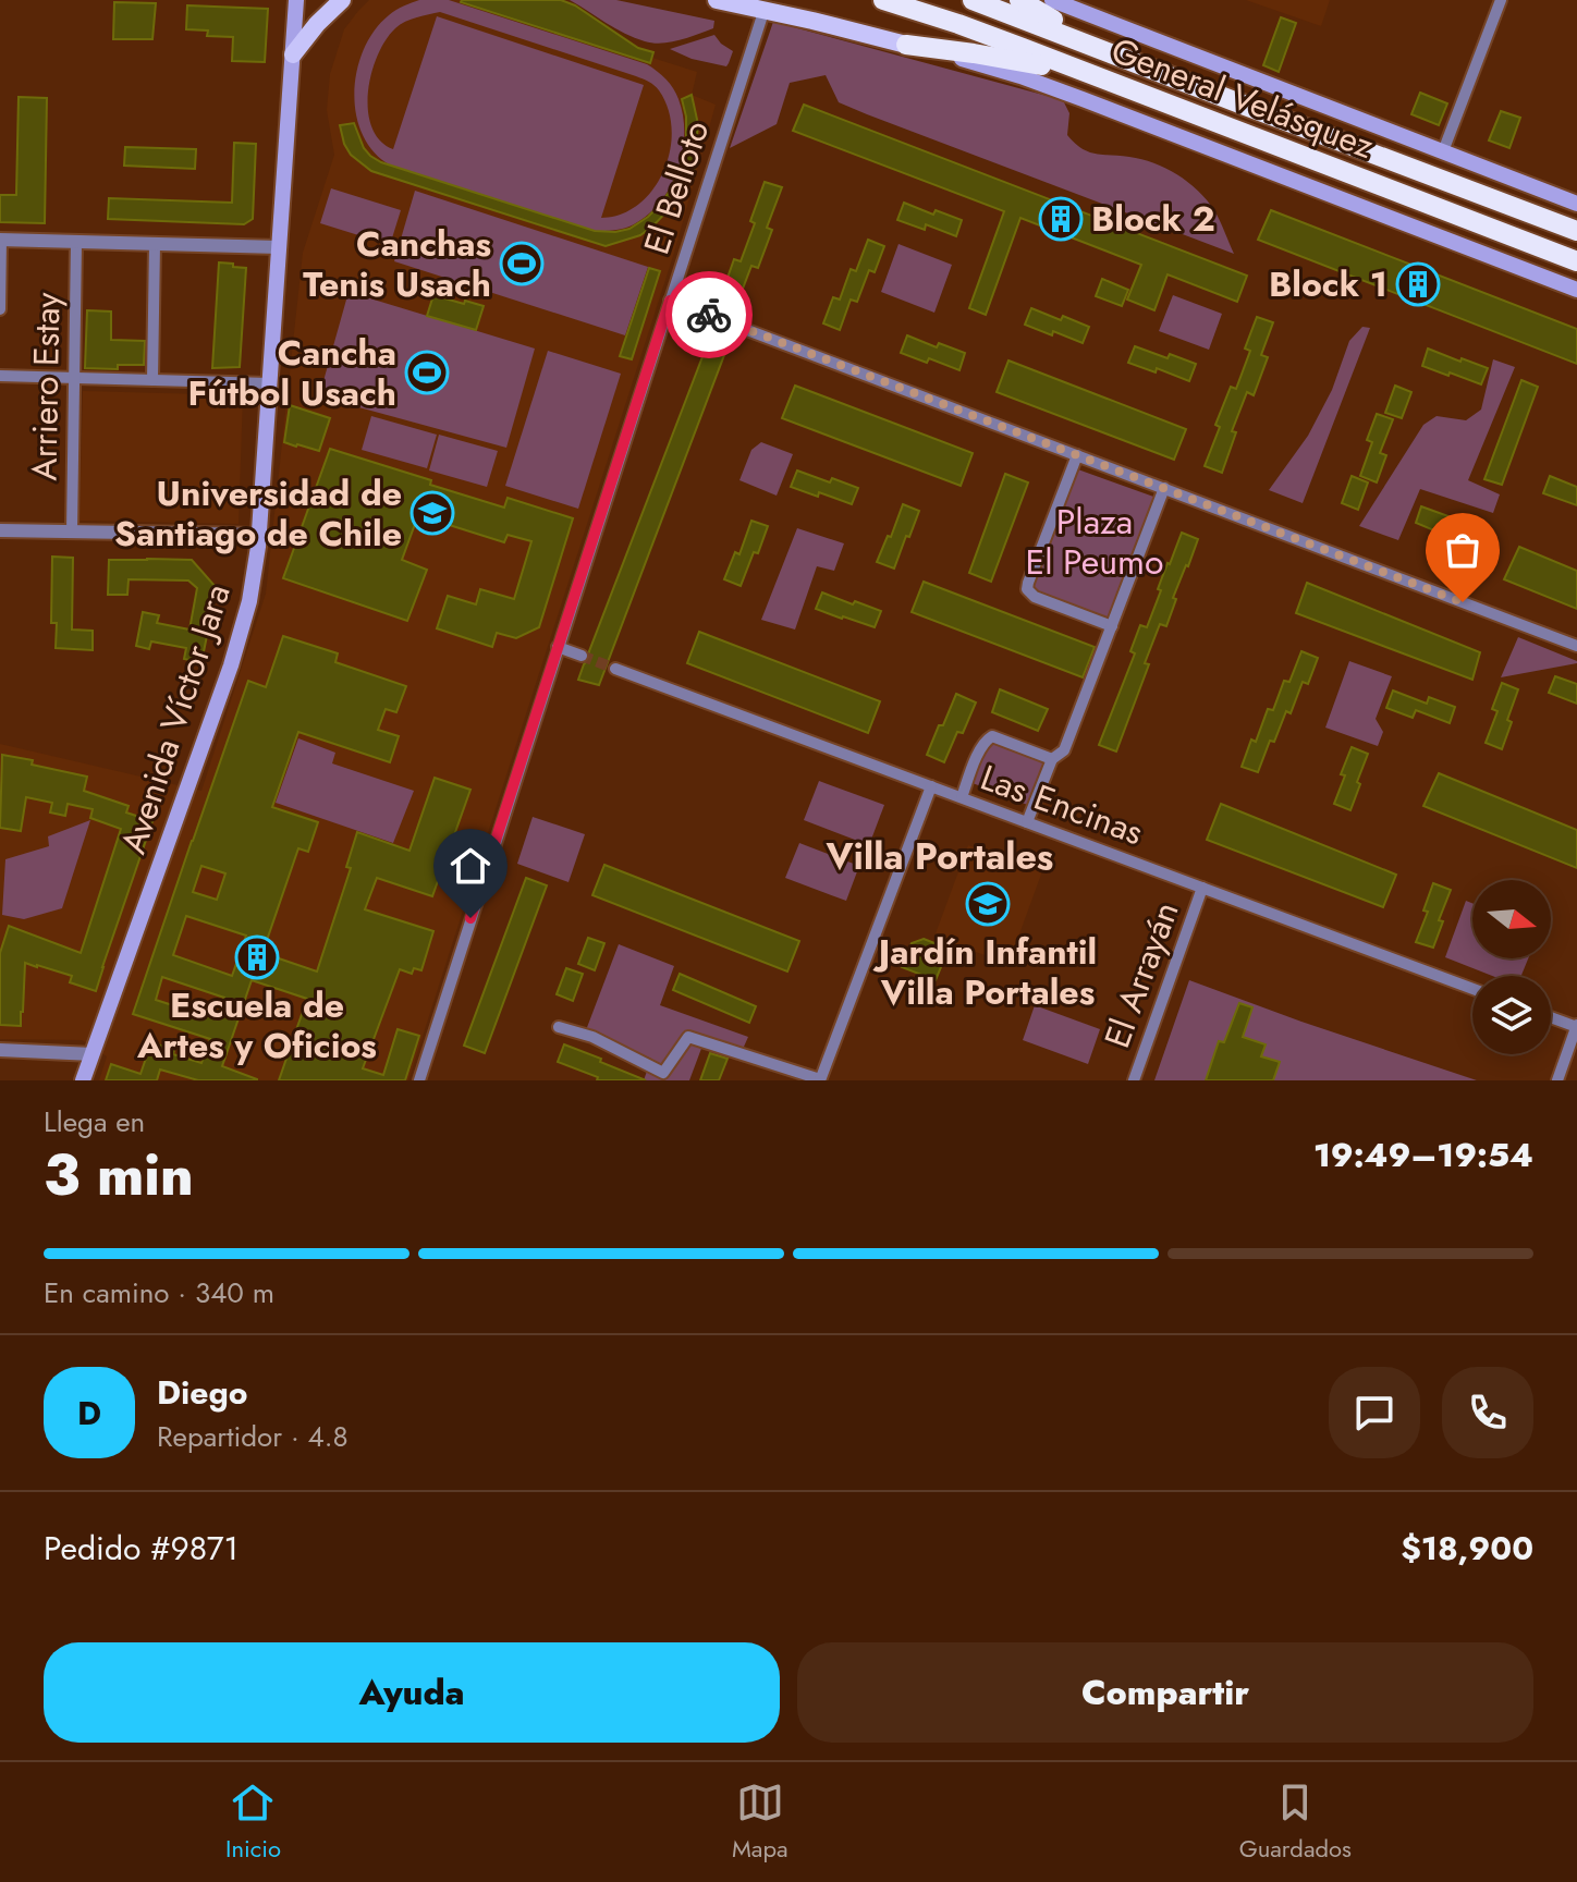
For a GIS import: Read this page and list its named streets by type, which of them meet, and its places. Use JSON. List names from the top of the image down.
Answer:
{
  "streets": {
    "highway": ["General Velásquez"],
    "main road": ["Avenida Víctor Jara"],
    "street": [
      "El Belloto",
      "Arriero Estay",
      "Las Encinas",
      "El Arrayán"
    ]
  },
  "crossings": [
    ["Las Encinas", "El Arrayán"]
  ],
  "districts": ["Villa Portales"],
  "parks": ["Plaza El Peumo"],
  "places": {
    "building": ["Block 2", "Block 1", "Escuela de Artes y Oficios"],
    "sports": ["Canchas Tenis Usach", "Cancha Fútbol Usach"],
    "school or university": ["Universidad de Santiago de Chile", "Jardín Infantil Villa Portales"]
  },
  "north": "right",
  "page": {
    "heading": ["3 min", "Llega en", "19:49–19:54"],
    "panel": [
      "Diego",
      "Repartidor · 4.8",
      "Pedido #9871",
      "$18,900"
    ],
    "bar": "En camino · 340 m",
    "round": "D",
    "buttons": ["Ayuda", "Compartir"],
    "tabs": ["Inicio", "Mapa", "Guardados"]
  }
}
